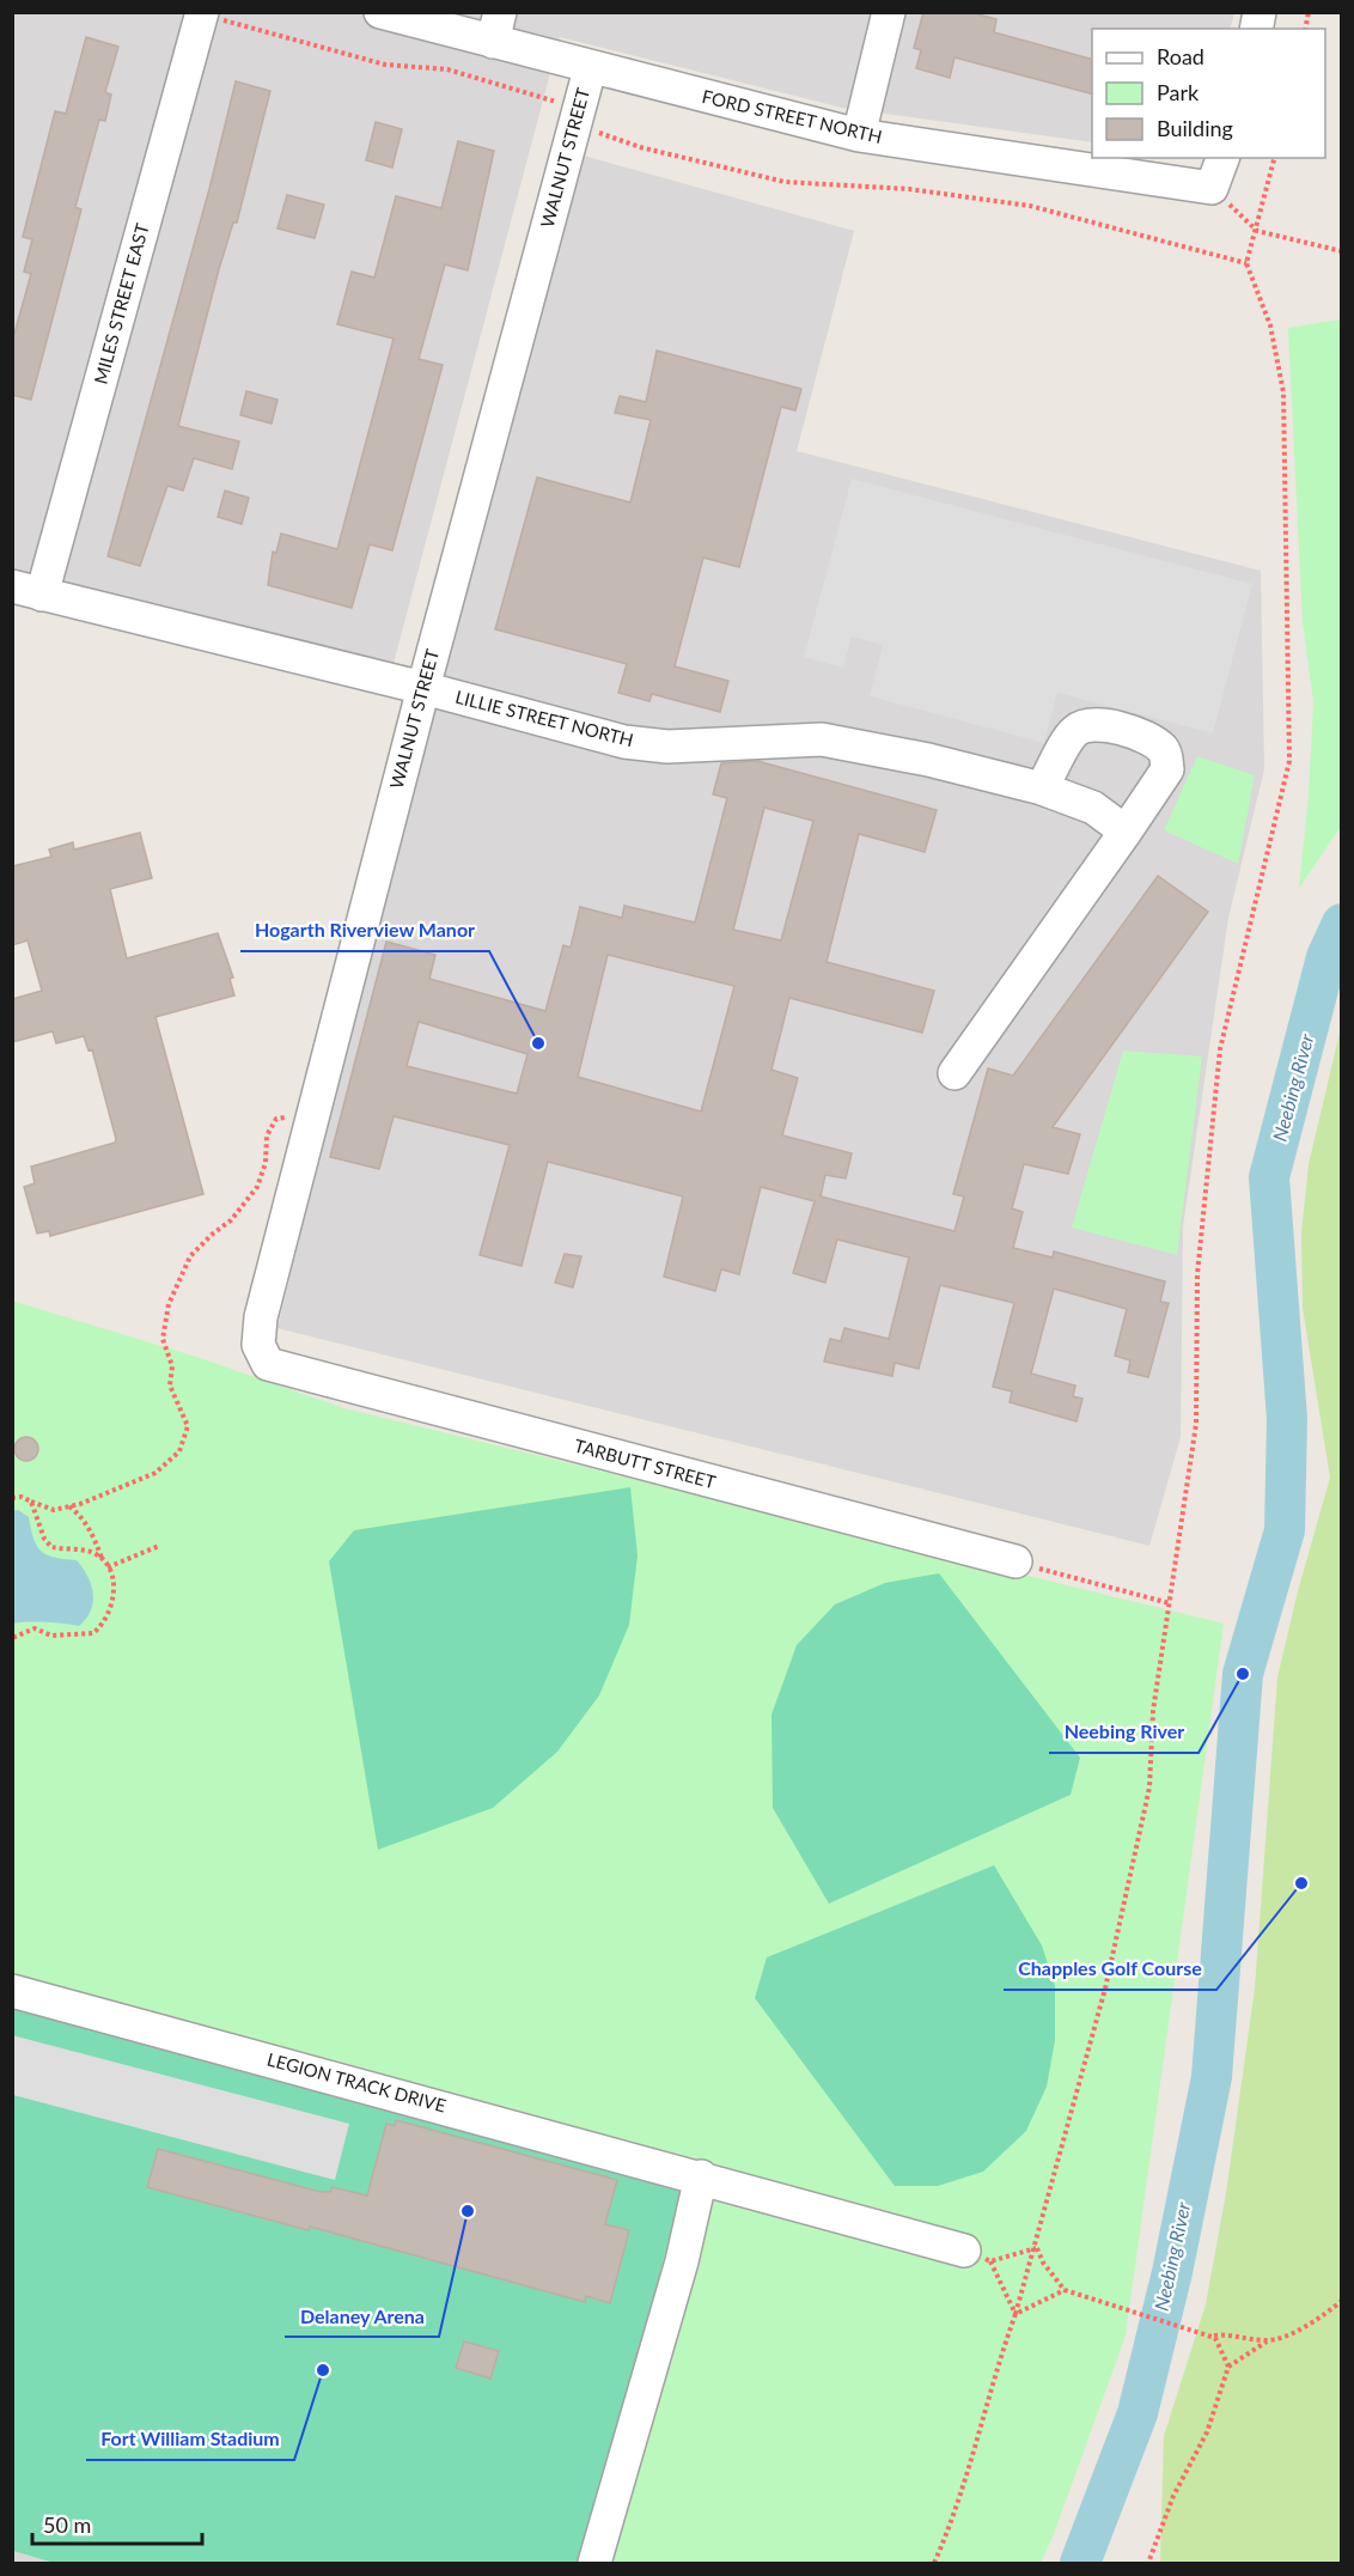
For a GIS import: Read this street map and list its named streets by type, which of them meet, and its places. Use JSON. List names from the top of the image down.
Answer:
{
  "streets": {
    "street": [
      "FORD STREET NORTH",
      "WALNUT STREET",
      "MILES STREET EAST",
      "LILLIE STREET NORTH",
      "TARBUTT STREET",
      "LEGION TRACK DRIVE"
    ]
  },
  "crossings": [
    ["FORD STREET NORTH", "WALNUT STREET"],
    ["WALNUT STREET", "LILLIE STREET NORTH"],
    ["WALNUT STREET", "TARBUTT STREET"],
    ["MILES STREET EAST", "LILLIE STREET NORTH"]
  ],
  "water": ["Neebing River"],
  "places": [
    "Hogarth Riverview Manor",
    "Neebing River",
    "Chapples Golf Course",
    "Delaney Arena",
    "Fort William Stadium"
  ],
  "legend": ["Road", "Park", "Building"],
  "scale_bar": "50 m"
}
